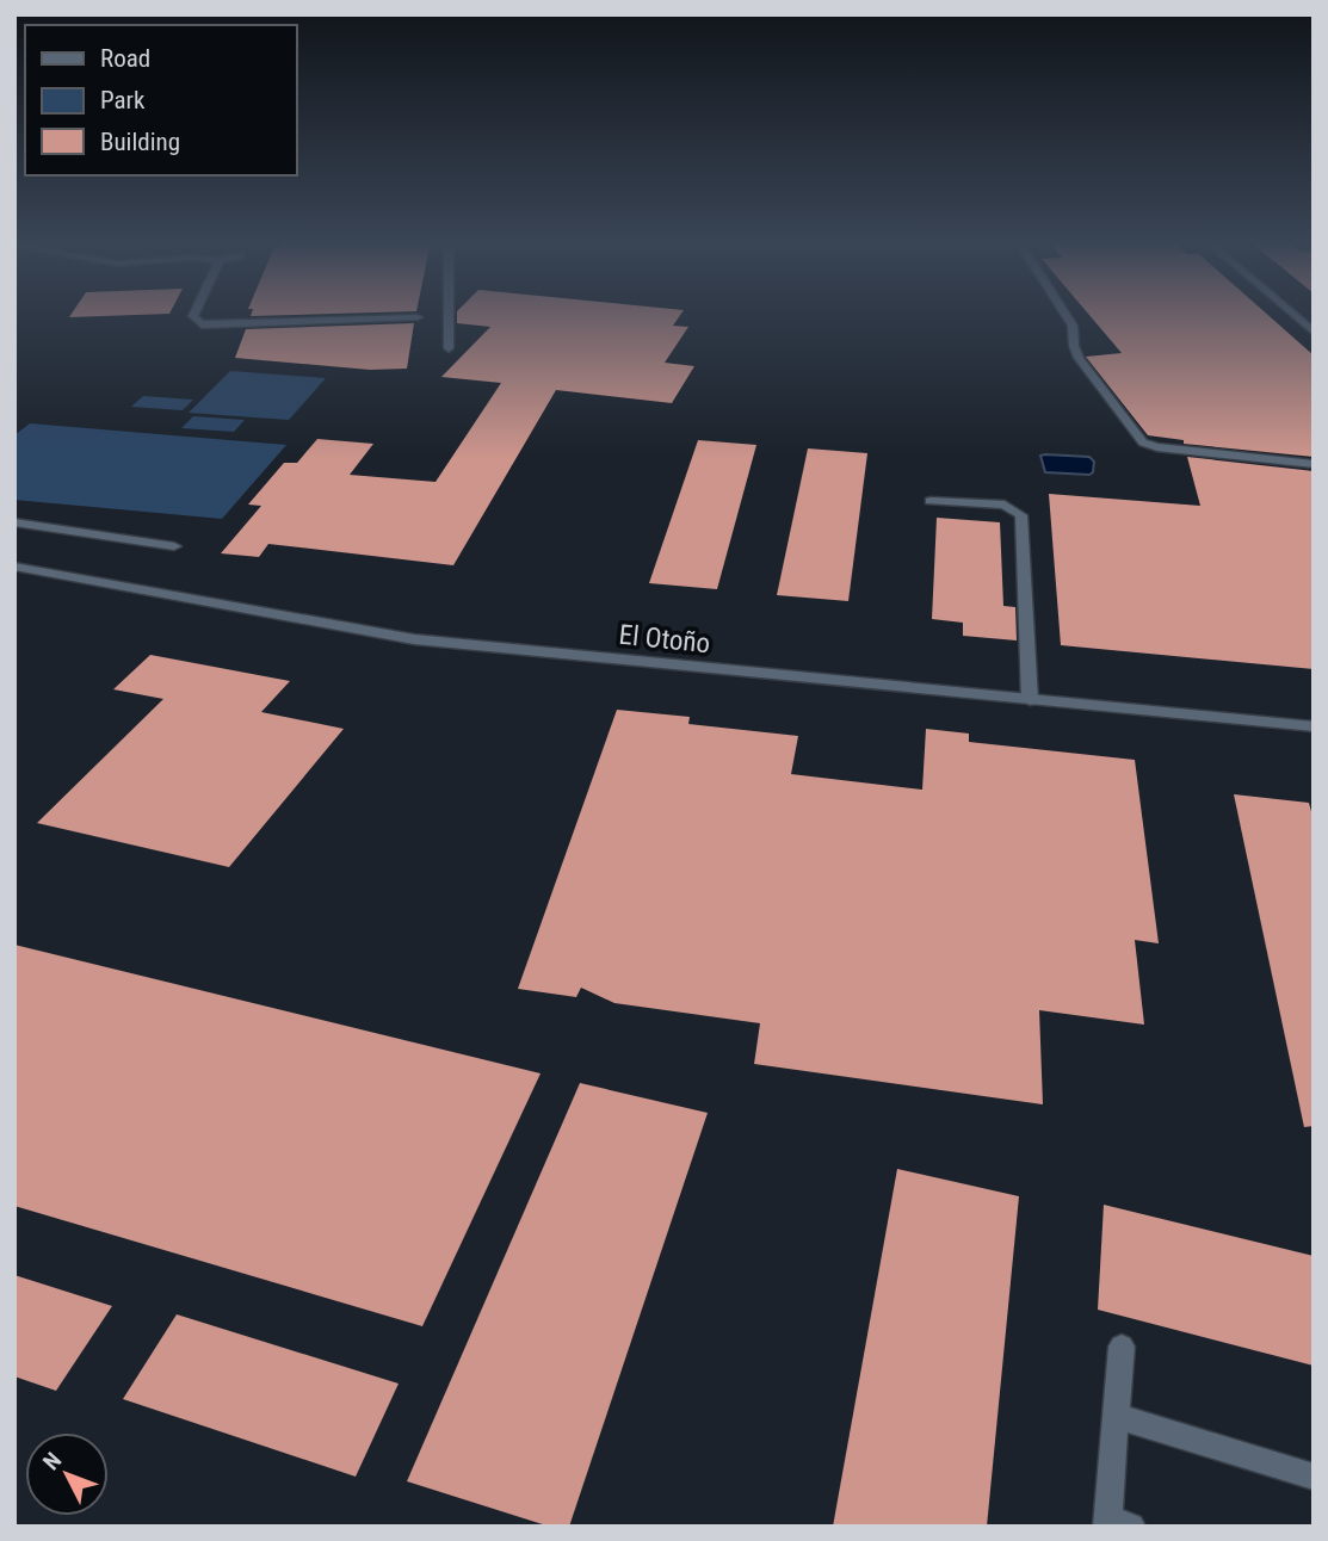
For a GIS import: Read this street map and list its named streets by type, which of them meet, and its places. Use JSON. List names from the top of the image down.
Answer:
{
  "streets": {
    "street": ["El Otoño"]
  },
  "legend": ["Road", "Park", "Building"],
  "north": "top left"
}
